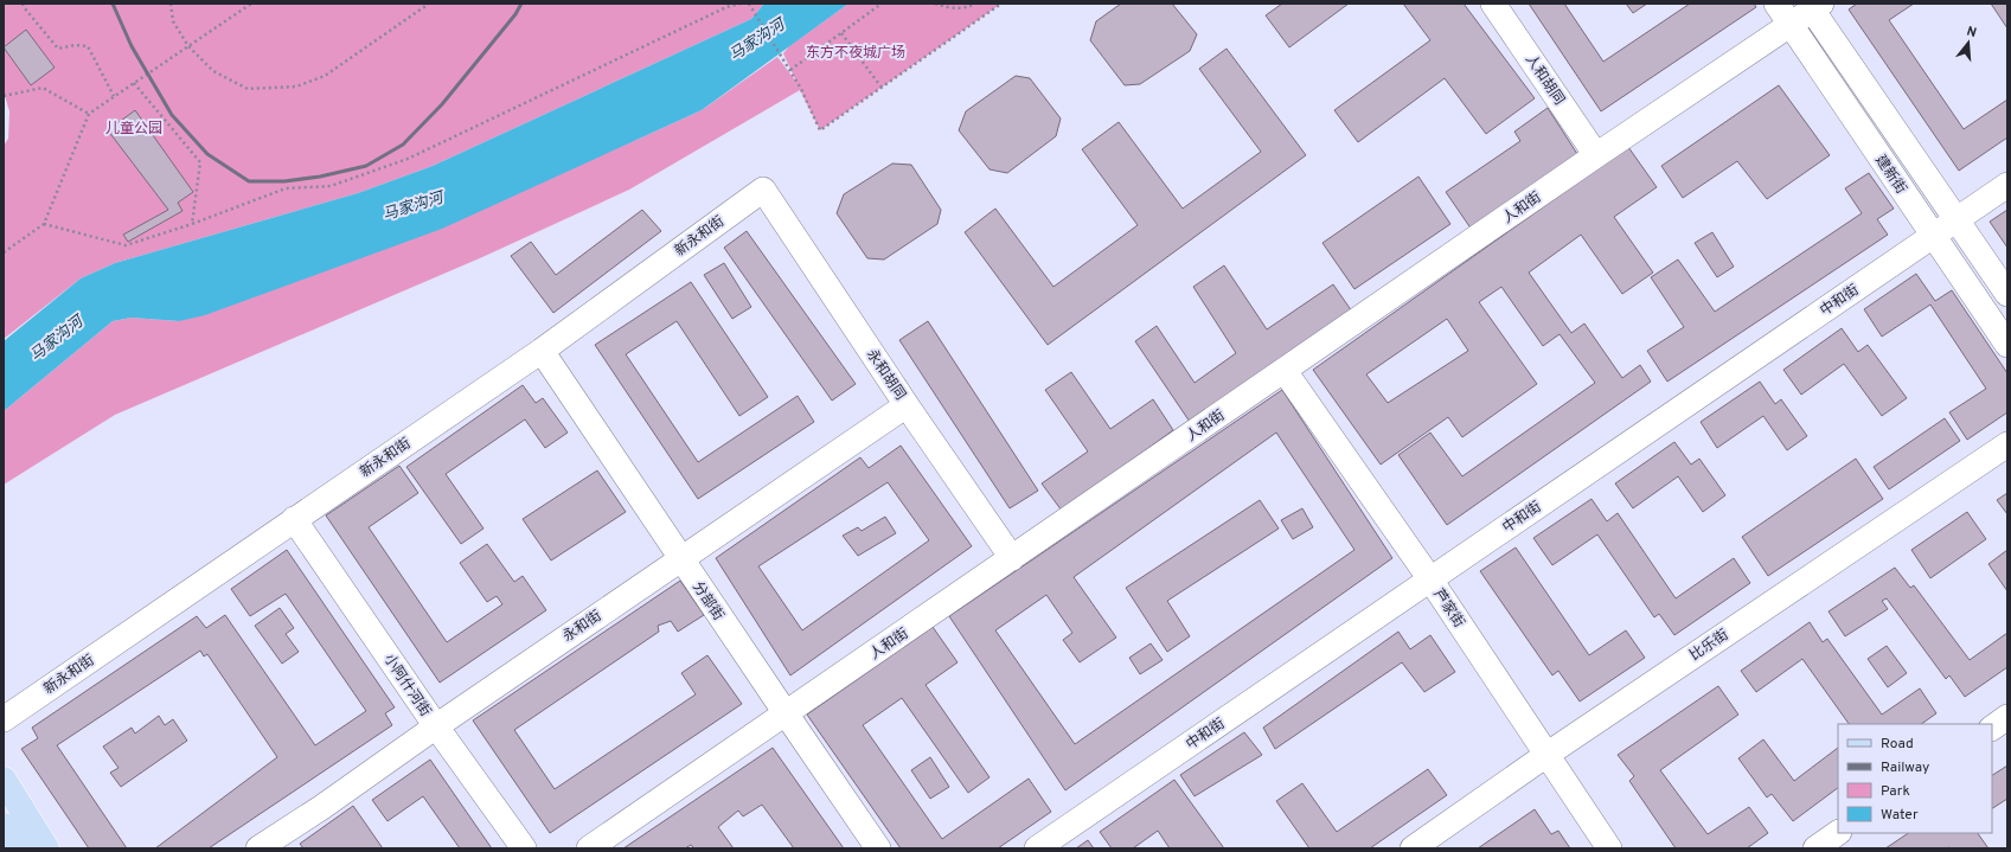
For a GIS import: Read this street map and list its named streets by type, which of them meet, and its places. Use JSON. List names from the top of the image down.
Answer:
{
  "streets": {
    "street": [
      "人和胡同",
      "建新街",
      "人和街",
      "新永和街",
      "中和街",
      "永和胡同",
      "分部街",
      "芦家街",
      "永和街",
      "比乐街",
      "小阿什河街"
    ]
  },
  "crossings": [
    ["人和胡同", "人和街"],
    ["建新街", "人和街"],
    ["建新街", "中和街"],
    ["人和街", "永和胡同"],
    ["人和街", "分部街"],
    ["人和街", "芦家街"],
    ["新永和街", "永和胡同"],
    ["新永和街", "分部街"],
    ["新永和街", "小阿什河街"],
    ["中和街", "芦家街"],
    ["永和胡同", "永和街"],
    ["分部街", "永和街"],
    ["芦家街", "比乐街"],
    ["永和街", "小阿什河街"]
  ],
  "water": ["马家沟河"],
  "parks": ["东方不夜城广场", "儿童公园"],
  "legend": [
    "Road",
    "Railway",
    "Park",
    "Water"
  ],
  "north": "top"
}
